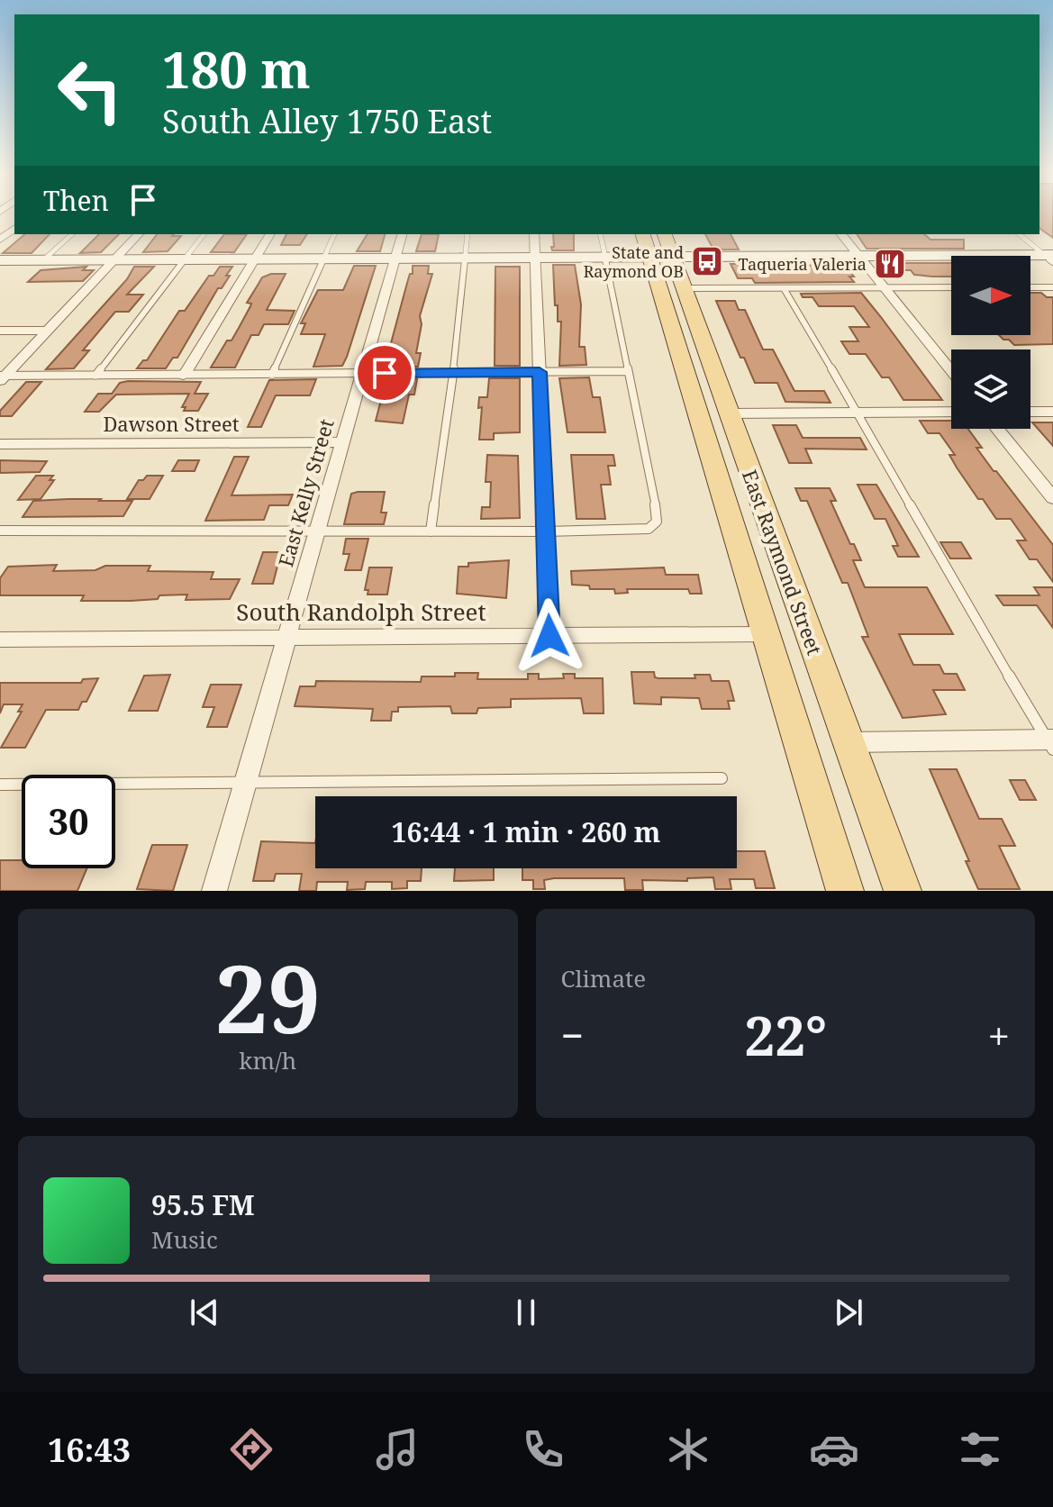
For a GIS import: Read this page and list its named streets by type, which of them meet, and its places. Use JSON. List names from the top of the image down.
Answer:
{
  "streets": {
    "main road": ["East Raymond Street"],
    "street": ["Dawson Street", "East Kelly Street", "South Randolph Street"]
  },
  "crossings": [
    ["Dawson Street", "East Kelly Street"],
    ["East Kelly Street", "South Randolph Street"],
    ["East Raymond Street", "South Randolph Street"]
  ],
  "places": {
    "bus stop": ["State and Raymond OB"],
    "restaurant": ["Taqueria Valeria"]
  },
  "north": "right",
  "page": {
    "turn": ["180 m", "South Alley 1750 East"],
    "then": "Then",
    "limit": "30",
    "trip": "16:44 · 1 min · 260 m",
    "tile": [
      ["29", "km/h"],
      "Climate"
    ],
    "heat": ["−", "22°", "+"],
    "song": ["95.5 FM", "Music"],
    "tabs": "16:43"
  }
}
